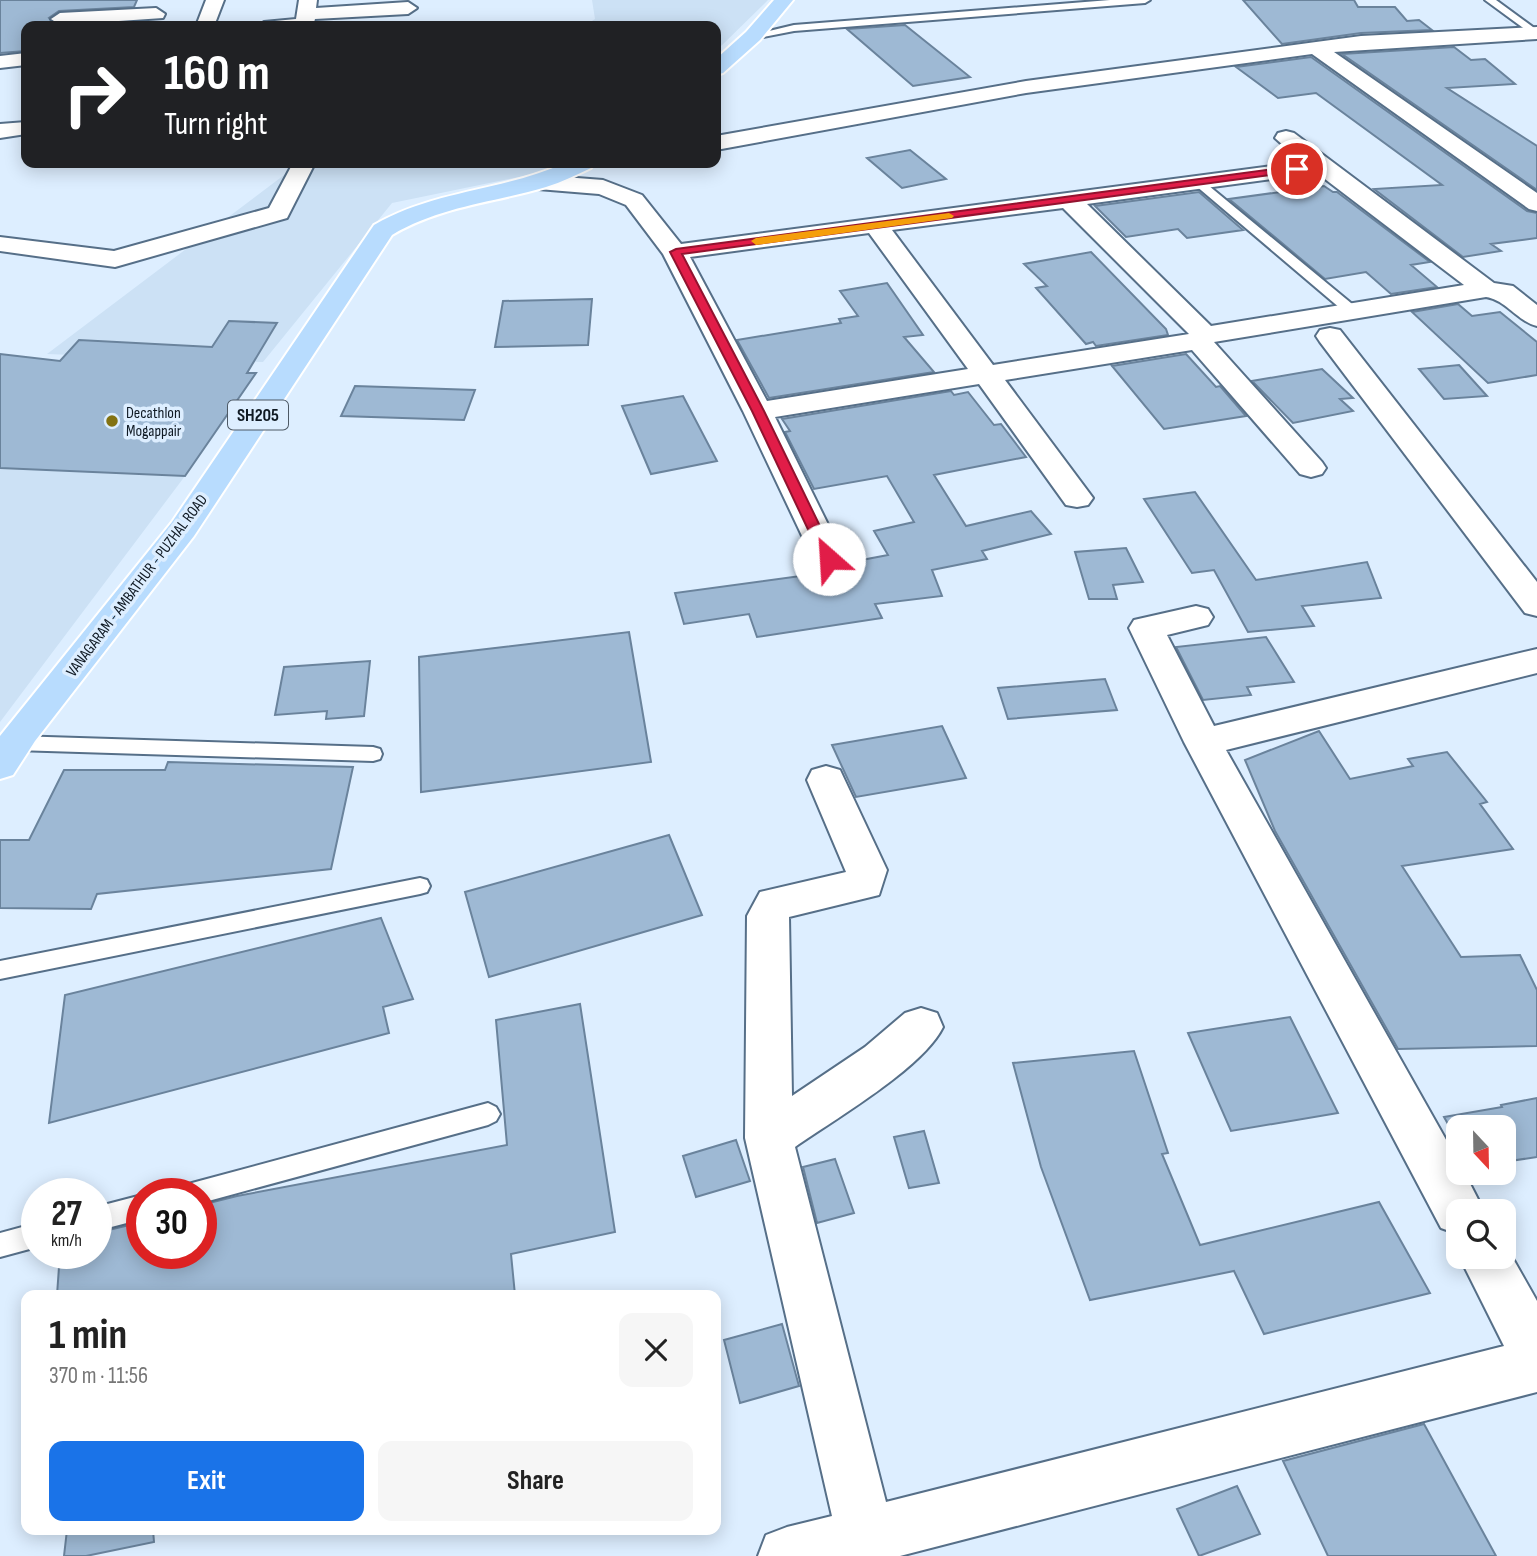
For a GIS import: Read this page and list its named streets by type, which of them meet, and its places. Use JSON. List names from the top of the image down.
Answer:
{
  "streets": {
    "main road": ["SH205", "VANAGARAM - AMBATHUR - PUZHAL ROAD"]
  },
  "places": ["Decathlon Mogappair"],
  "north": "bottom",
  "page": {
    "turn": ["160 m", "Turn right"],
    "speed": "27 km/h",
    "limit": "30",
    "heading": ["1 min", "370 m · 11:56"],
    "buttons": ["Exit", "Share"]
  }
}
